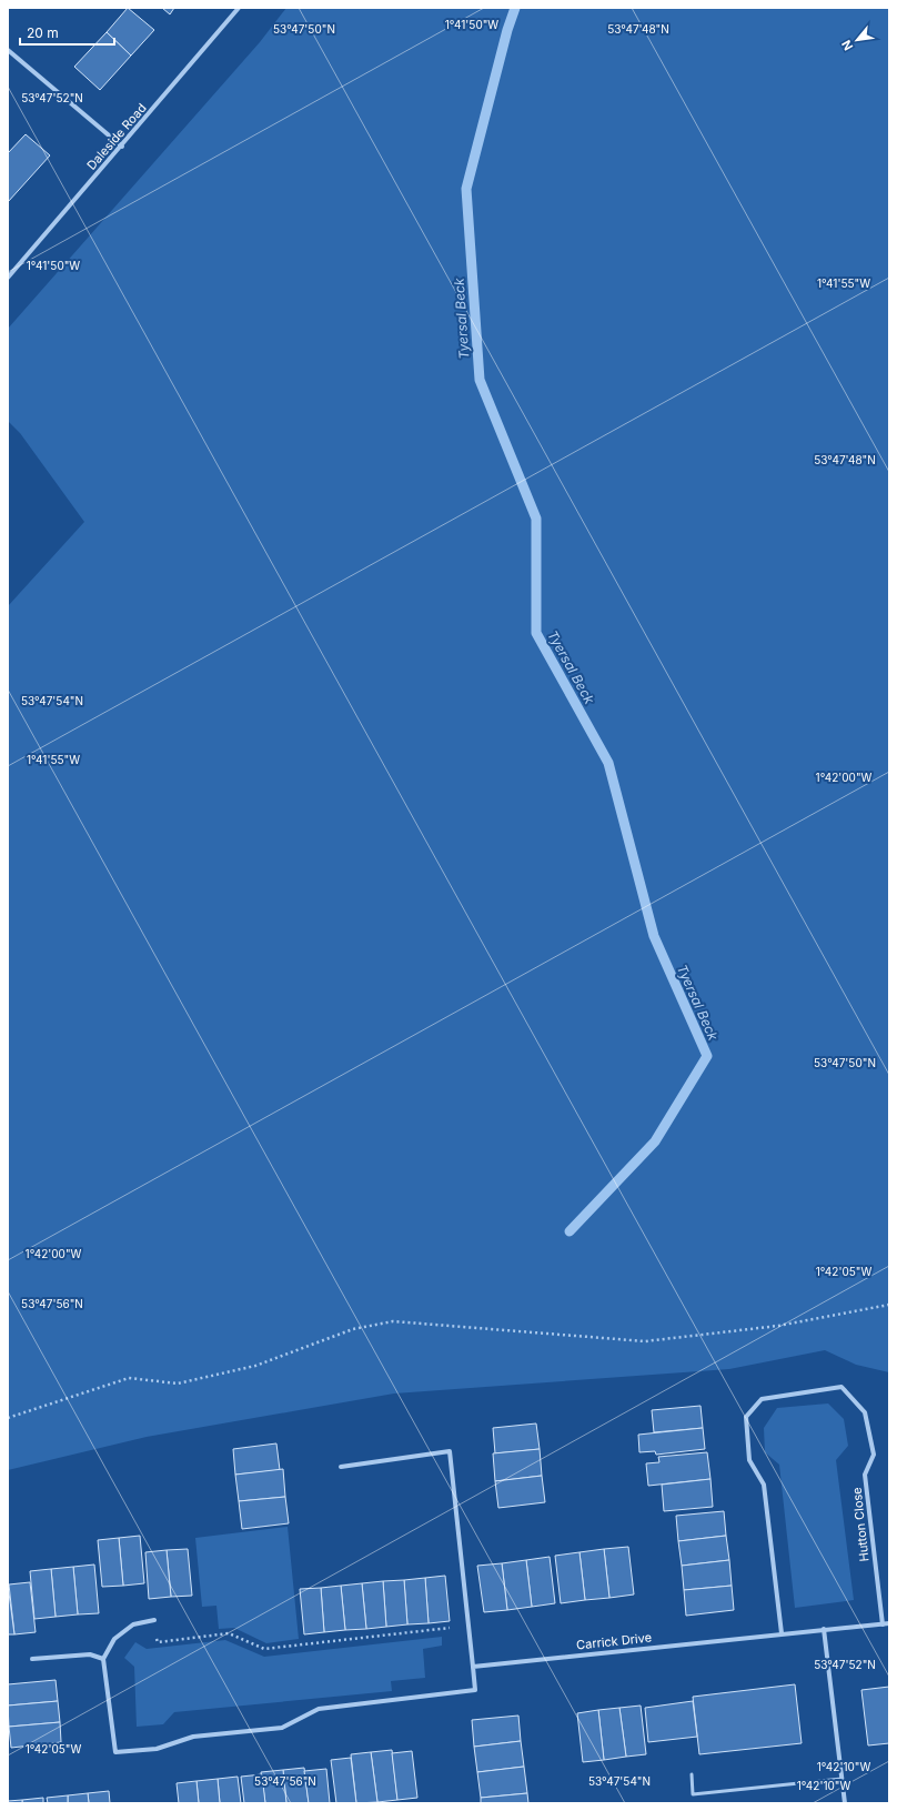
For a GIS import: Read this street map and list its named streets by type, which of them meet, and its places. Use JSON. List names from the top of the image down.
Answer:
{
  "streets": {
    "street": ["Daleside Road", "Hutton Close", "Carrick Drive"]
  },
  "crossings": [
    ["Hutton Close", "Carrick Drive"]
  ],
  "water": ["Tyersal Beck"],
  "scale_bar": "20 m",
  "north": "bottom left",
  "coordinates": [
    "1°41'50\"W",
    "53°47'50\"N",
    "53°47'48\"N",
    "53°47'52\"N",
    "1°41'55\"W",
    "53°47'54\"N",
    "1°42'00\"W",
    "1°42'05\"W",
    "53°47'56\"N",
    "1°42'10\"W"
  ]
}
